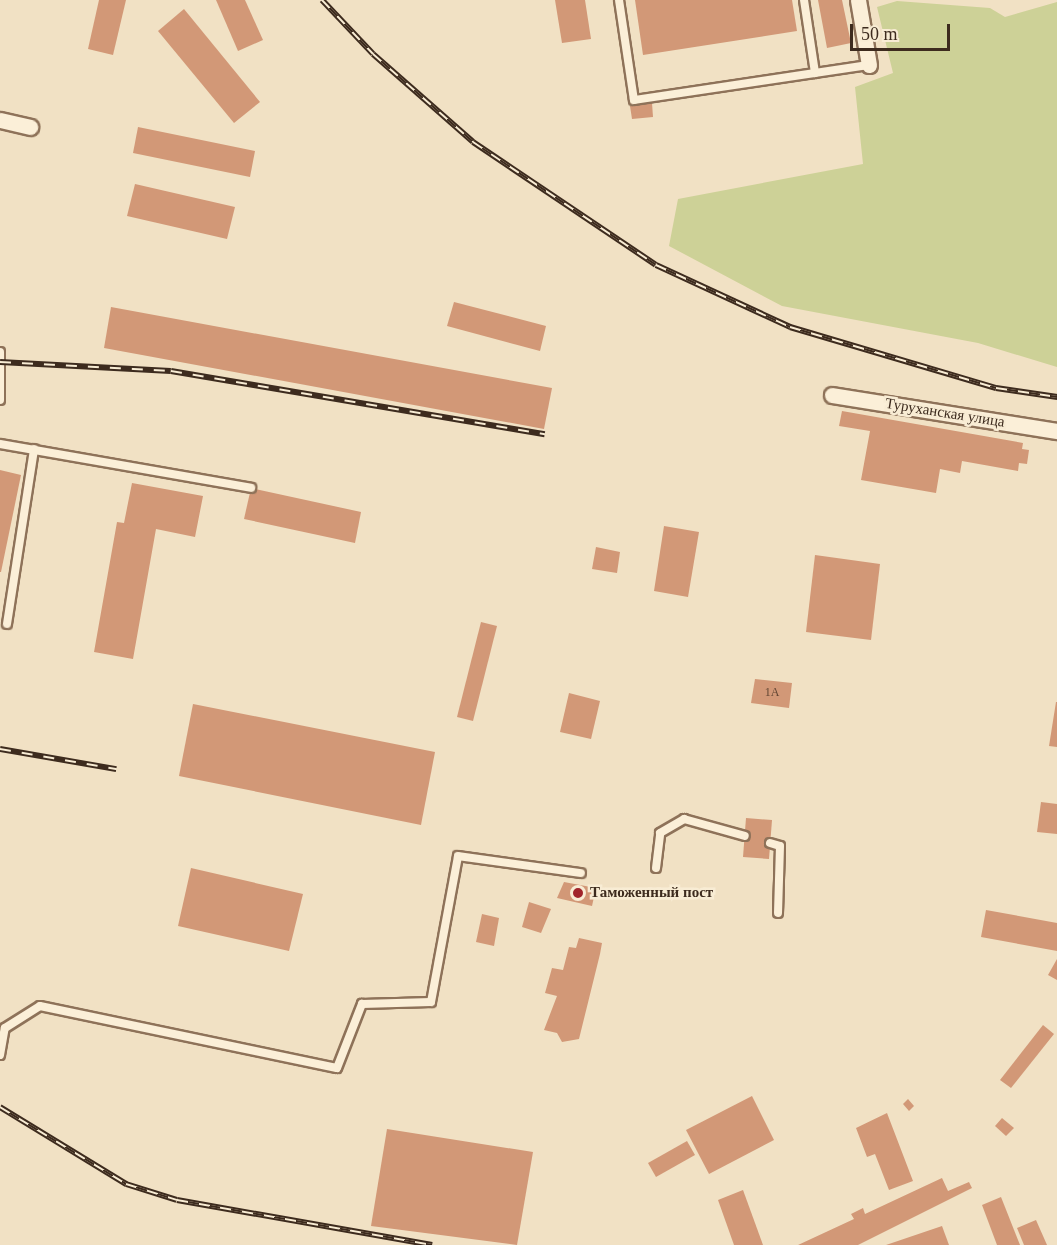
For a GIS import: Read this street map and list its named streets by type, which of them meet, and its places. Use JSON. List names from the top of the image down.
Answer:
{
  "streets": {
    "street": ["Туруханская улица"]
  },
  "places": ["Таможенный пост"],
  "house_numbers": ["1A"],
  "scale_bar": "50 m"
}
